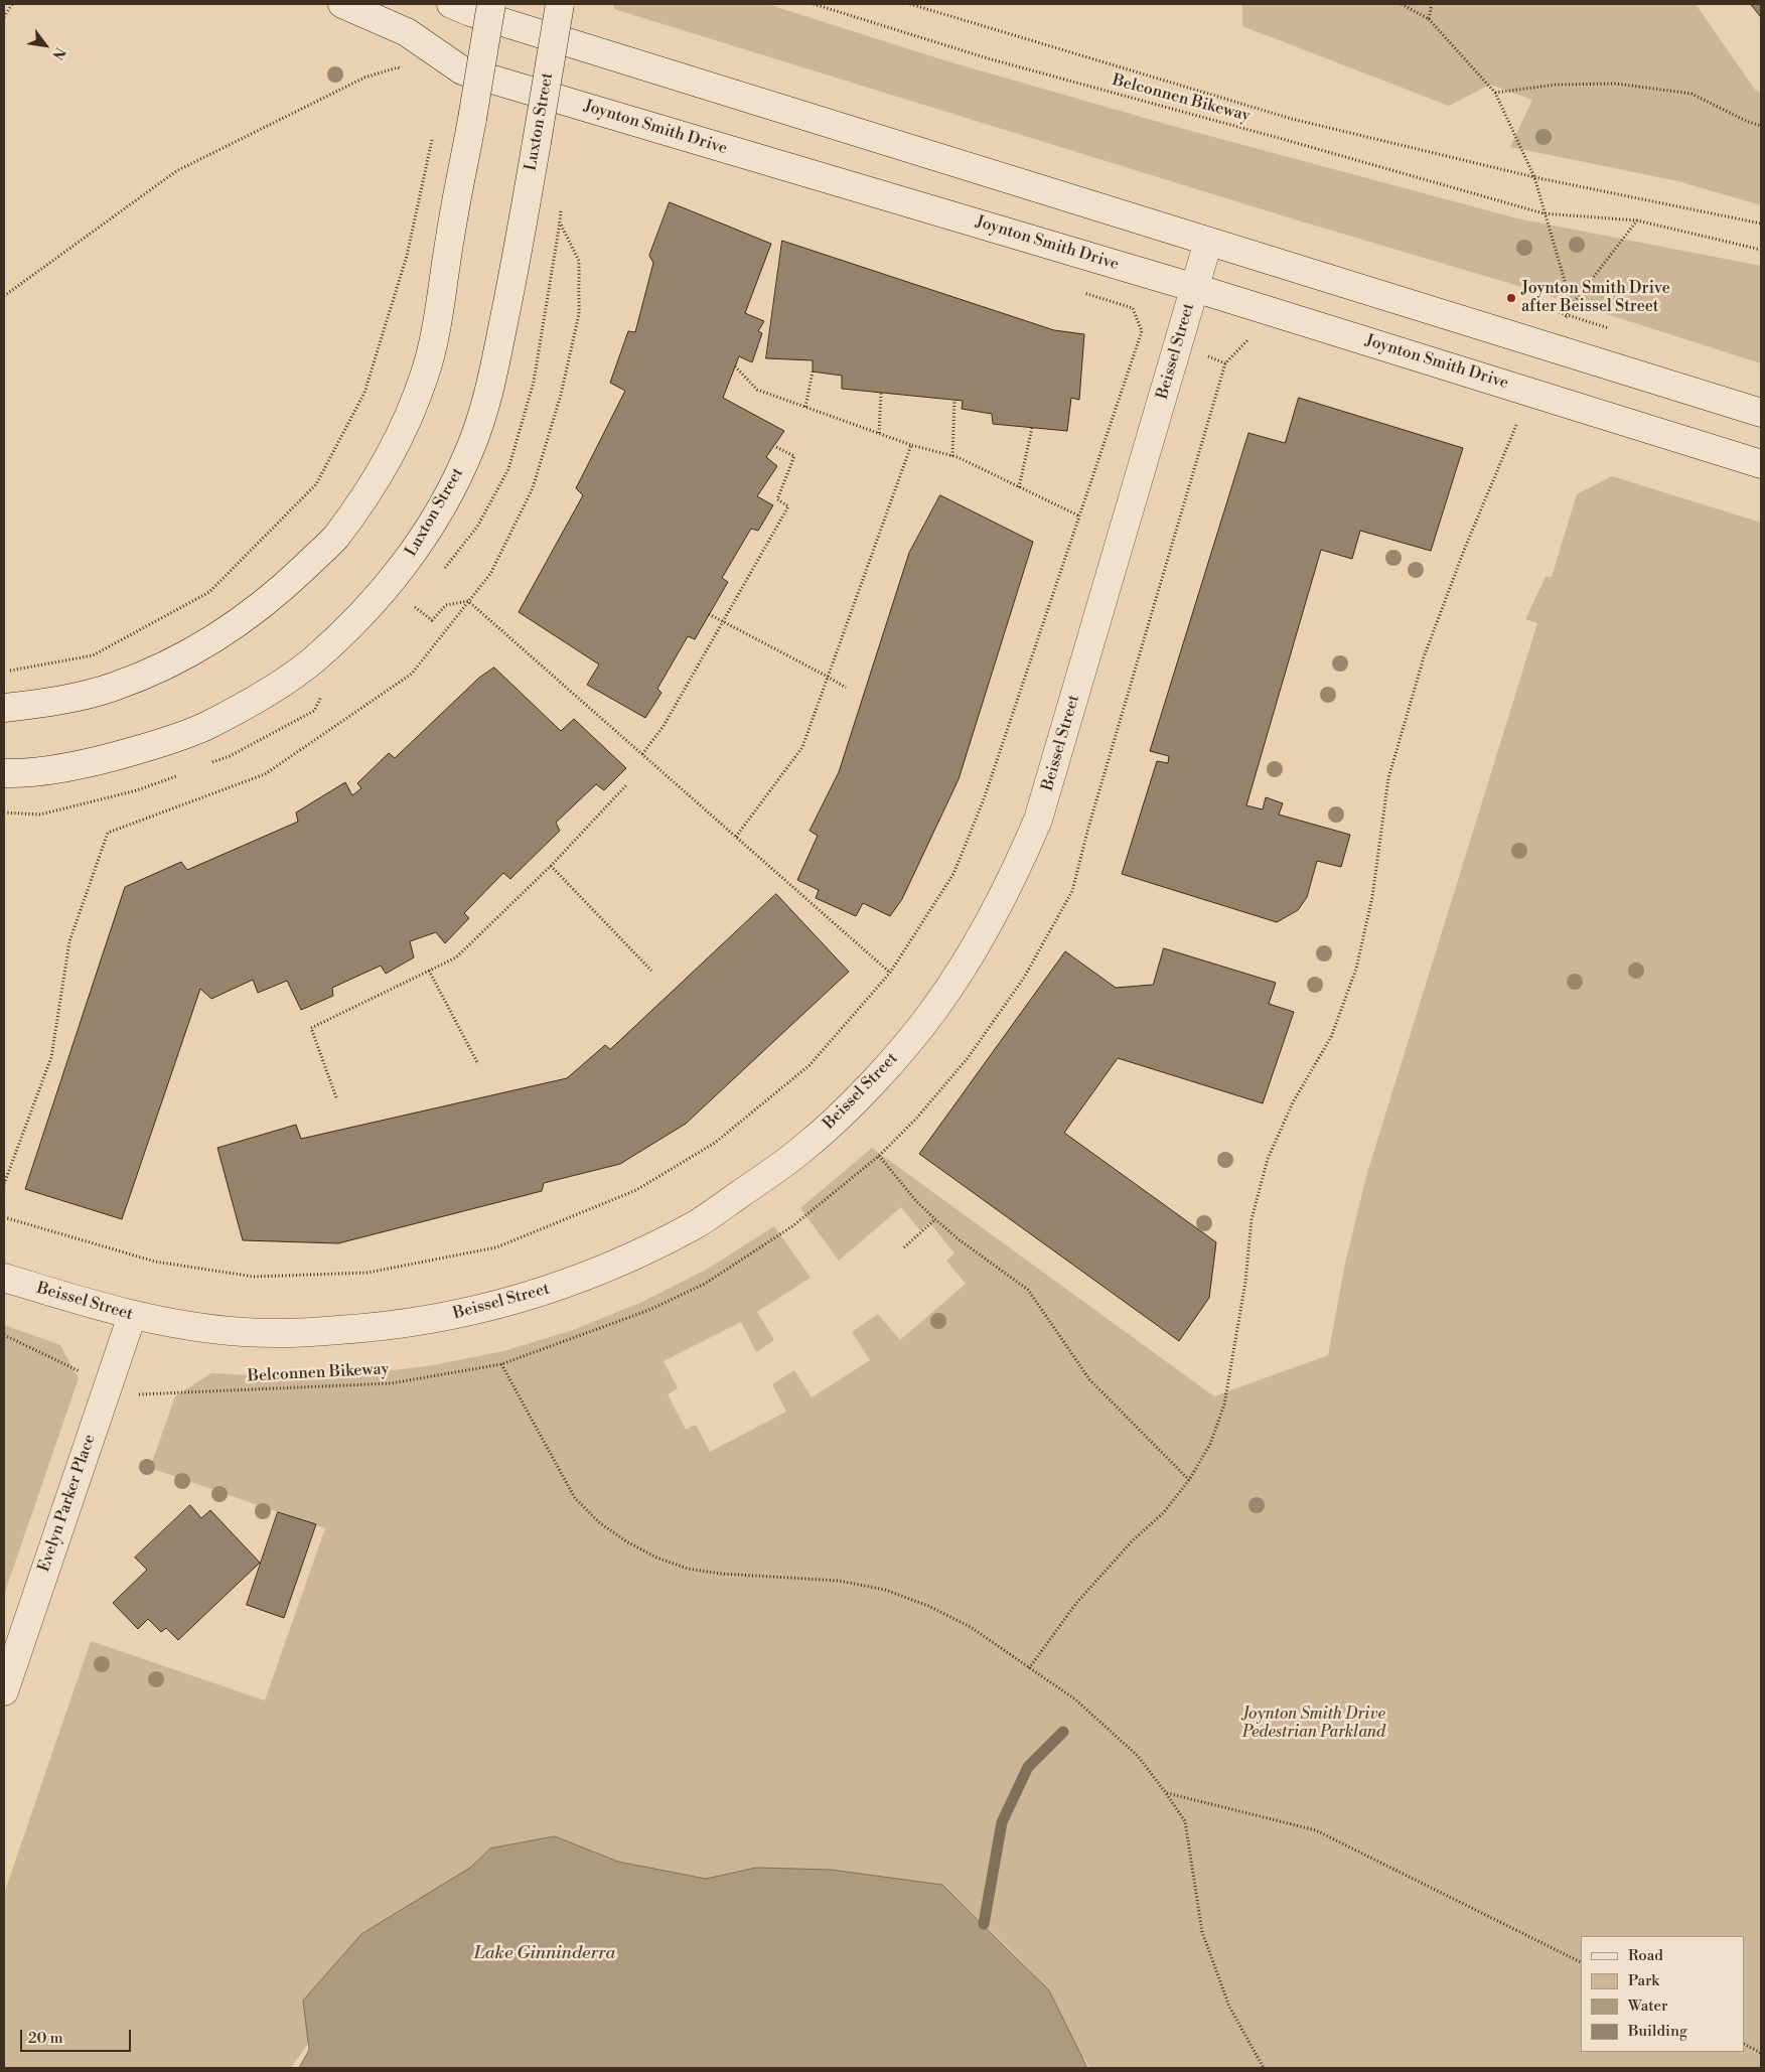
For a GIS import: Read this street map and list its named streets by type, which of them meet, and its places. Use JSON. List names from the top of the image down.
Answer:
{
  "streets": {
    "main road": [
      "Luxton Street",
      "Joynton Smith Drive",
      "Beissel Street",
      "Evelyn Parker Place"
    ],
    "path": ["Belconnen Bikeway"]
  },
  "crossings": [
    ["Joynton Smith Drive", "Beissel Street"],
    ["Beissel Street", "Evelyn Parker Place"]
  ],
  "water": ["Lake Ginninderra"],
  "parks": ["Joynton Smith Drive Pedestrian Parkland"],
  "places": ["Joynton Smith Drive after Beissel Street"],
  "legend": [
    "Road",
    "Park",
    "Water",
    "Building"
  ],
  "scale_bar": "20 m",
  "north": "bottom right"
}
